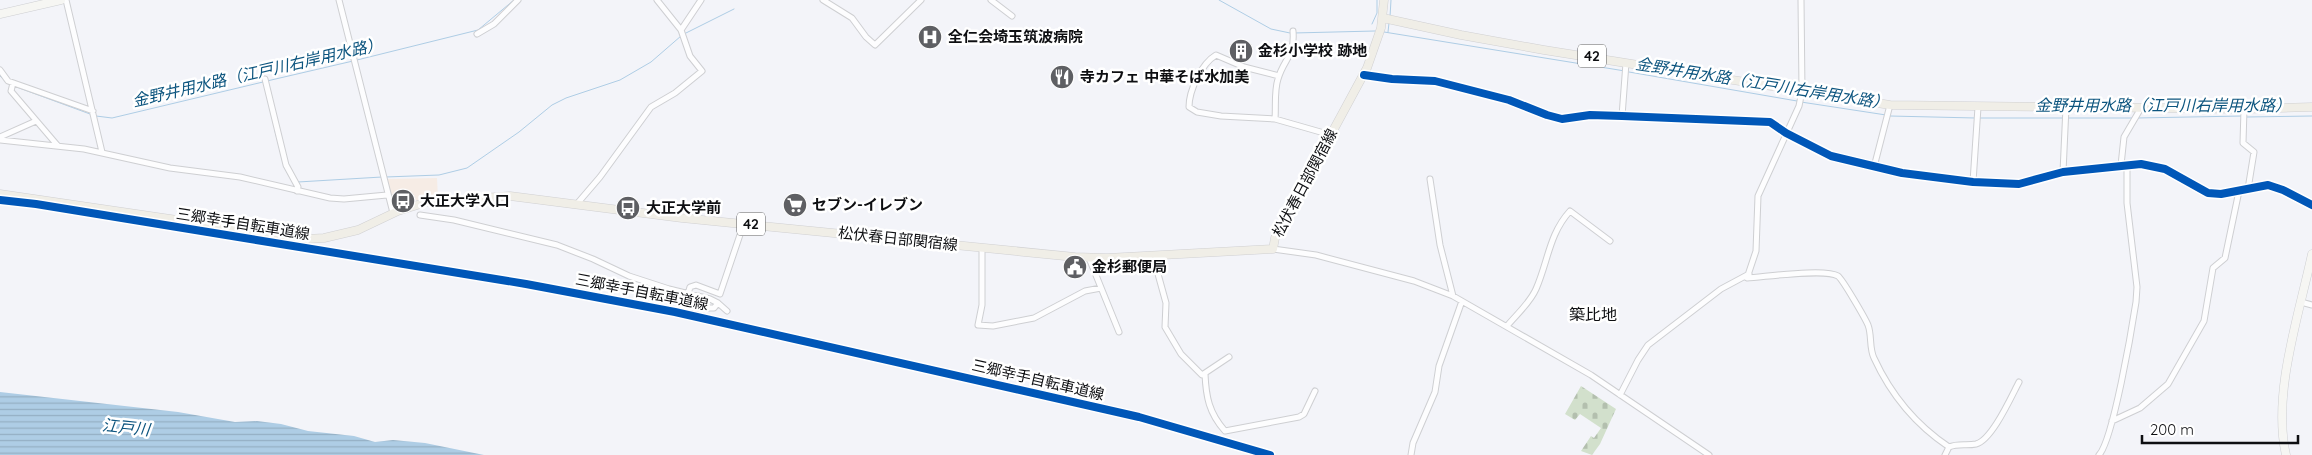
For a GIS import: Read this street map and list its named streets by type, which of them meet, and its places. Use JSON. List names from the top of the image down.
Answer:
{
  "streets": {
    "main road": ["42", "松伏春日部関宿線"],
    "cycle path": ["三郷幸手自転車道線"]
  },
  "crossings": [
    ["42", "松伏春日部関宿線"]
  ],
  "districts": ["築比地"],
  "water": ["金野井用水路（江戸川右岸用水路）", "江戸川"],
  "places": {
    "hospital": ["全仁会埼玉筑波病院"],
    "building": ["金杉小学校 跡地"],
    "restaurant": ["寺カフェ 中華そば水加美"],
    "bus stop": ["大正大学入口", "大正大学前"],
    "supermarket": ["セブン-イレブン"],
    "public building": ["金杉郵便局"]
  },
  "scale_bar": "200 m"
}
